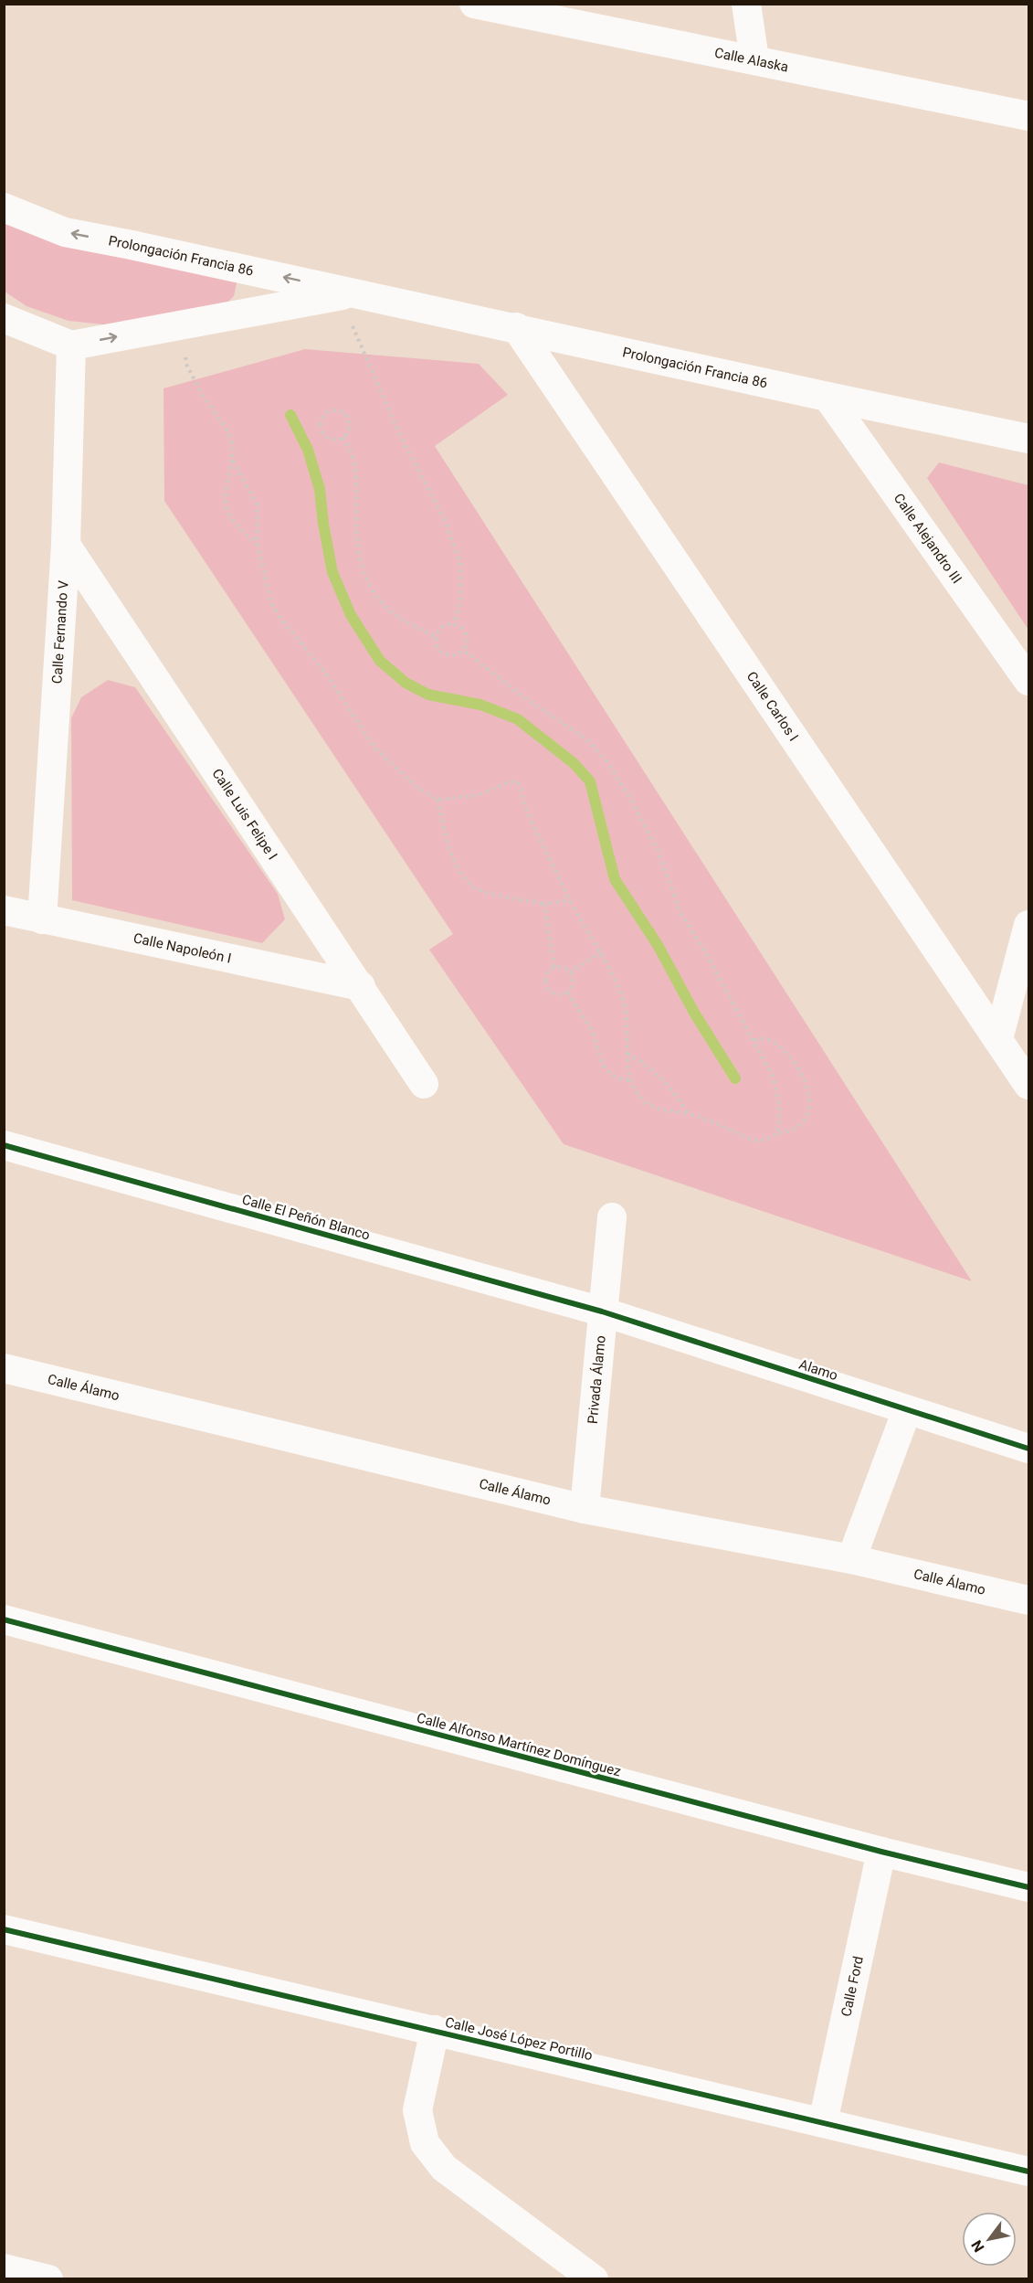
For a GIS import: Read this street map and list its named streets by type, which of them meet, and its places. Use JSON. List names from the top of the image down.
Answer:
{
  "streets": {
    "street": [
      "Calle Alaska",
      "Prolongación Francia 86",
      "Calle Alejandro III",
      "Calle Fernando V",
      "Calle Carlos I",
      "Calle Luis Felipe I",
      "Calle Napoleón I",
      "Calle El Peñón Blanco",
      "Alamo",
      "Privada Álamo",
      "Calle Álamo",
      "Calle Alfonso Martínez Domínguez",
      "Calle Ford",
      "Calle José López Portillo"
    ]
  },
  "crossings": [
    ["Prolongación Francia 86", "Calle Alejandro III"],
    ["Prolongación Francia 86", "Calle Fernando V"],
    ["Prolongación Francia 86", "Calle Carlos I"],
    ["Calle Fernando V", "Calle Luis Felipe I"],
    ["Calle Fernando V", "Calle Napoleón I"],
    ["Calle Luis Felipe I", "Calle Napoleón I"],
    ["Calle El Peñón Blanco", "Alamo"],
    ["Calle El Peñón Blanco", "Privada Álamo"],
    ["Alamo", "Privada Álamo"],
    ["Privada Álamo", "Calle Álamo"],
    ["Calle Alfonso Martínez Domínguez", "Calle Ford"],
    ["Calle Ford", "Calle José López Portillo"]
  ],
  "north": "bottom left"
}
